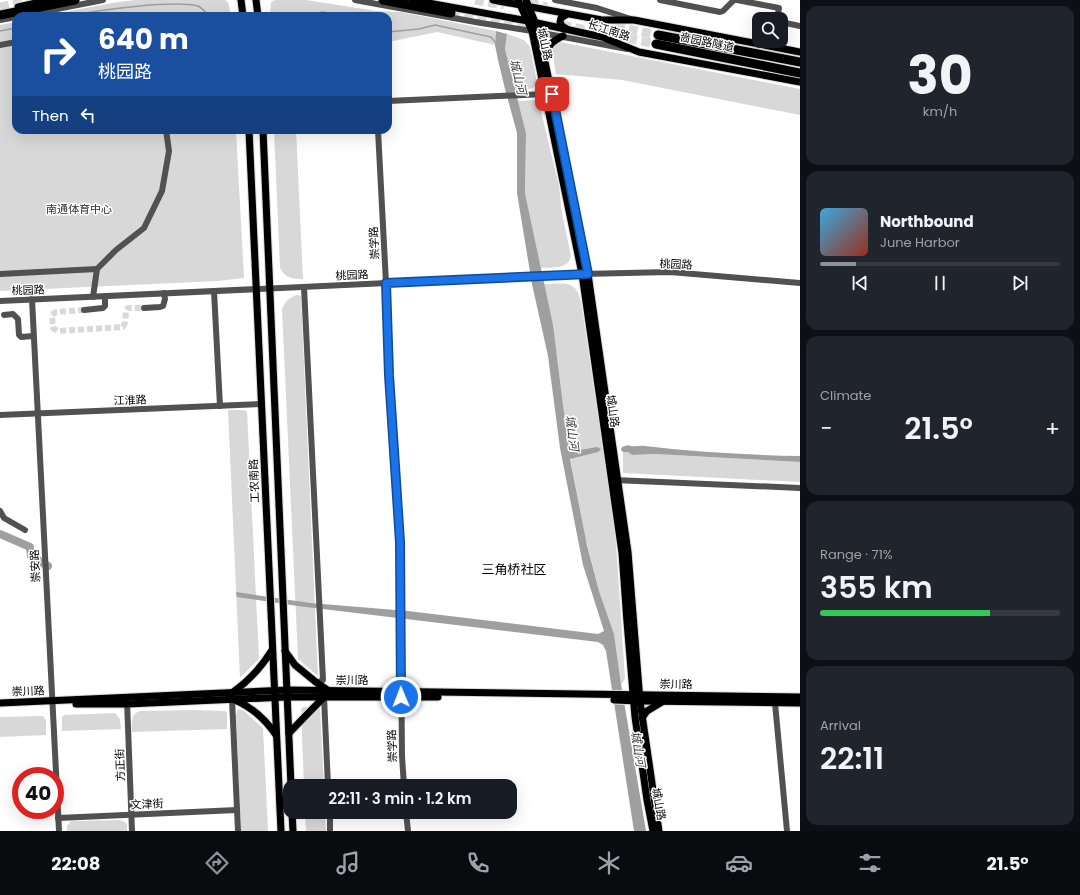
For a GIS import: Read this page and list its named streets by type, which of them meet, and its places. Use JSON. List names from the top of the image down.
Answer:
{
  "streets": {
    "highway": ["啬园路隧道"],
    "main road": [
      "长江南路",
      "城山路",
      "工农南路",
      "崇川路"
    ],
    "street": [
      "崇学路",
      "桃园路",
      "江淮路",
      "崇安路",
      "方正街",
      "文津街"
    ]
  },
  "crossings": [
    ["长江南路", "啬园路隧道"],
    ["长江南路", "城山路"],
    ["城山路", "桃园路"],
    ["城山路", "崇川路"],
    ["崇学路", "桃园路"],
    ["崇学路", "崇川路"],
    ["桃园路", "工农南路"],
    ["桃园路", "崇安路"],
    ["江淮路", "工农南路"],
    ["江淮路", "崇安路"],
    ["工农南路", "崇川路"],
    ["崇安路", "崇川路"],
    ["崇川路", "方正街"],
    ["方正街", "文津街"]
  ],
  "districts": ["三角桥社区"],
  "water": ["城山河"],
  "parks": ["南通体育中心"],
  "page": {
    "tile": [
      ["30", "km/h"],
      "Climate",
      ["Range · 71%", "355 km"],
      ["Arrival", "22:11"]
    ],
    "turn": ["640 m", "桃园路"],
    "then": "Then",
    "song": ["Northbound", "June Harbor"],
    "heat": ["−", "21.5°", "+"],
    "limit": "40",
    "trip": "22:11 · 3 min · 1.2 km",
    "tabs": ["22:08", "21.5°"]
  }
}
